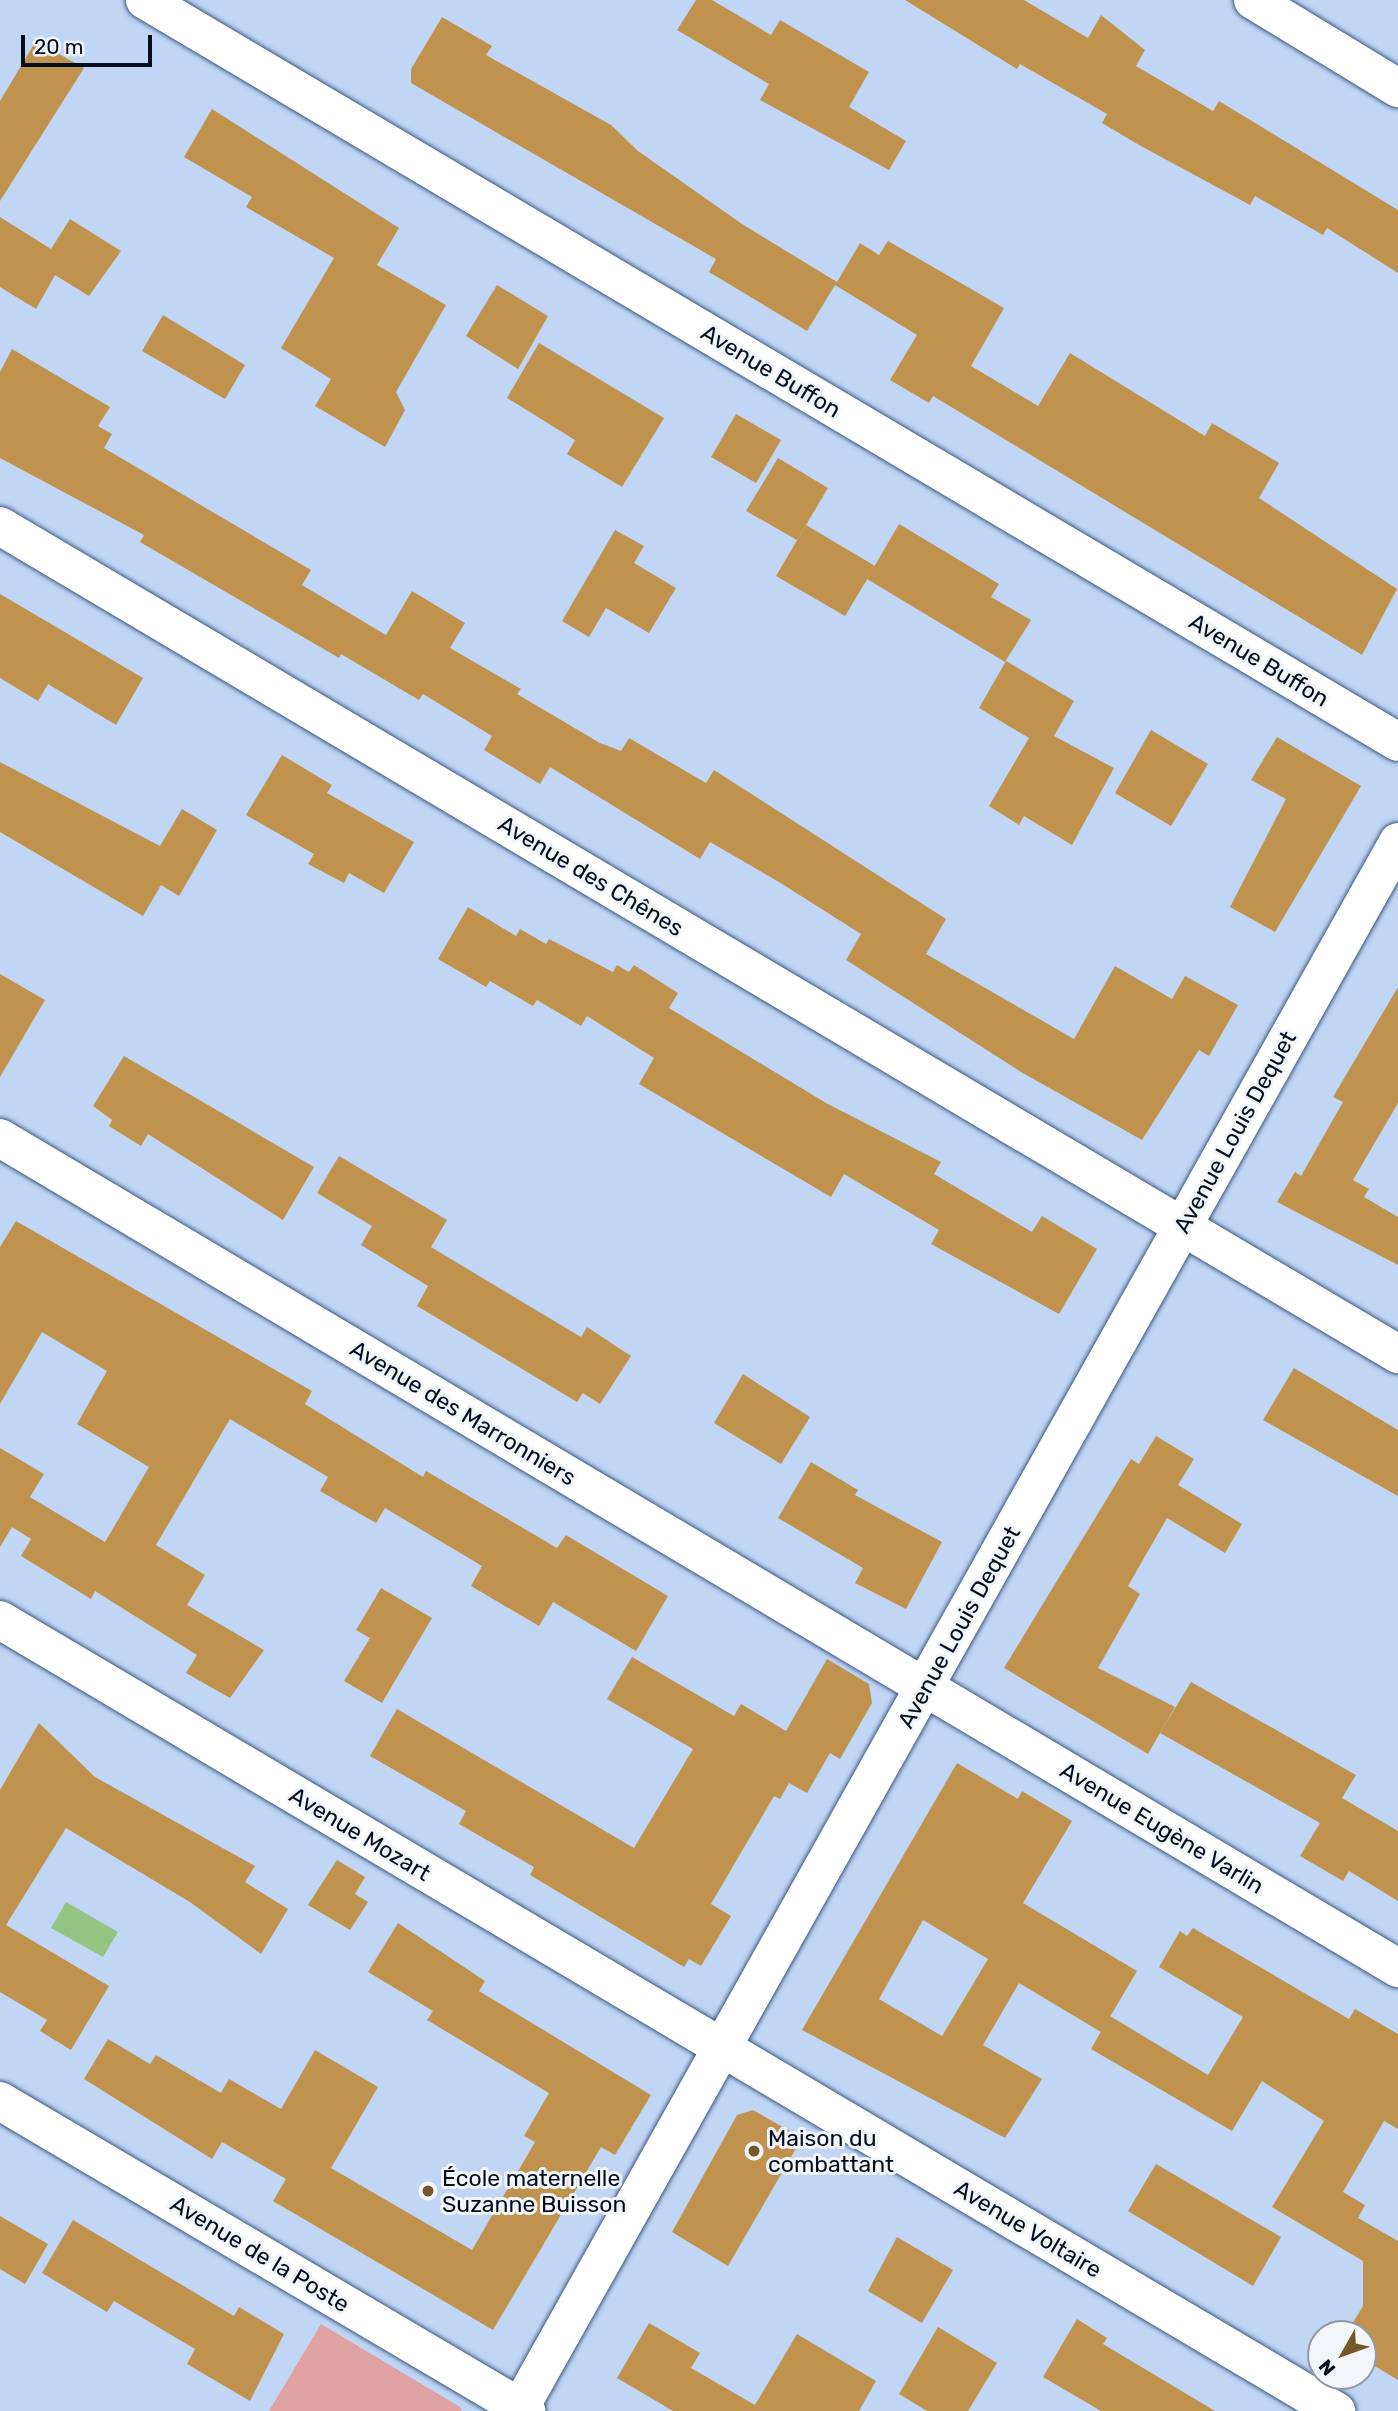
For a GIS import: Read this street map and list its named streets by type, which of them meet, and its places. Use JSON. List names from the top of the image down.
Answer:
{
  "streets": {
    "street": [
      "Avenue Buffon",
      "Avenue des Chênes",
      "Avenue Louis Dequet",
      "Avenue des Marronniers",
      "Avenue Eugène Varlin",
      "Avenue Mozart",
      "Avenue Voltaire",
      "Avenue de la Poste"
    ]
  },
  "crossings": [
    ["Avenue des Chênes", "Avenue Louis Dequet"],
    ["Avenue Louis Dequet", "Avenue des Marronniers"],
    ["Avenue Louis Dequet", "Avenue Eugène Varlin"],
    ["Avenue Louis Dequet", "Avenue Mozart"],
    ["Avenue Louis Dequet", "Avenue Voltaire"],
    ["Avenue Louis Dequet", "Avenue de la Poste"],
    ["Avenue des Marronniers", "Avenue Eugène Varlin"],
    ["Avenue Mozart", "Avenue Voltaire"]
  ],
  "places": ["Maison du combattant", "École maternelle Suzanne Buisson"],
  "scale_bar": "20 m",
  "north": "bottom left"
}
